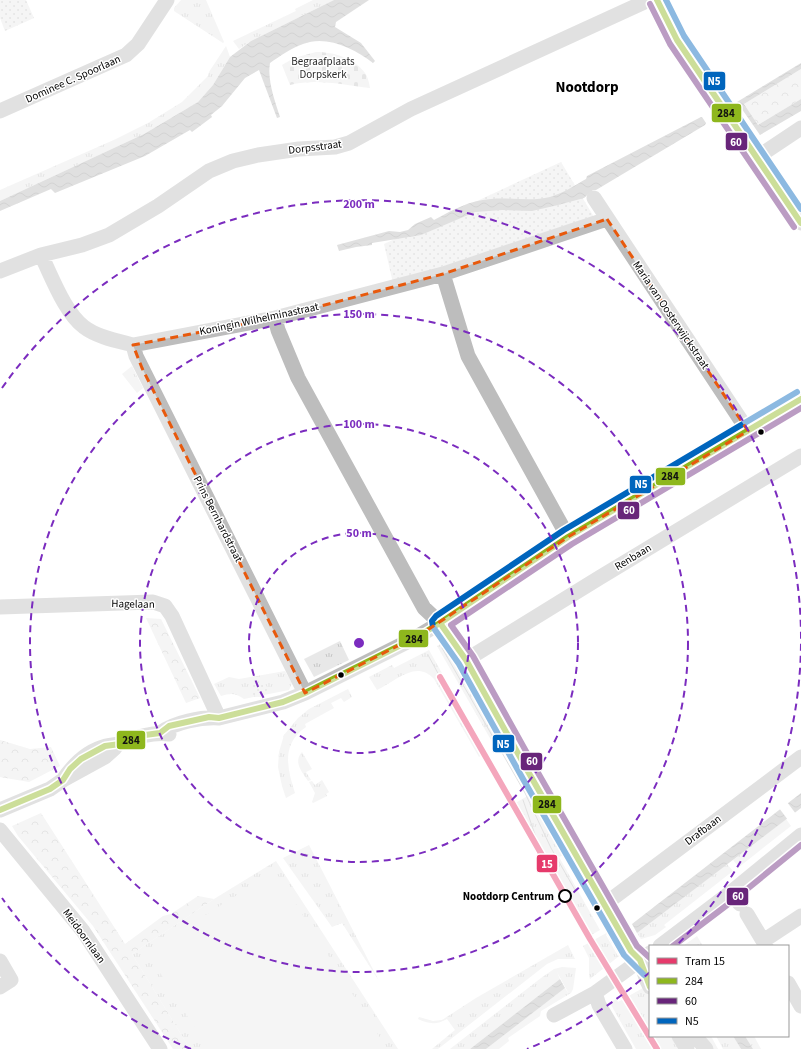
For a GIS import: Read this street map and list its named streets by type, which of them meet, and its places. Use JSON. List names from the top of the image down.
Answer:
{
  "streets": {
    "street": [
      "Dominee C. Spoorlaan",
      "Dorpsstraat",
      "Maria van Oosterwijckstraat",
      "Koningin Wilhelminastraat",
      "Prins Bernhardstraat",
      "Renbaan",
      "Hagelaan",
      "Drafbaan",
      "Meidoornlaan"
    ]
  },
  "crossings": [
    ["Dorpsstraat", "Koningin Wilhelminastraat"],
    ["Maria van Oosterwijckstraat", "Koningin Wilhelminastraat"],
    ["Koningin Wilhelminastraat", "Prins Bernhardstraat"]
  ],
  "districts": ["Nootdorp"],
  "parks": ["Begraafplaats Dorpskerk"],
  "places": ["Nootdorp Centrum"],
  "lines": [
    "transit line 284",
    "transit line N5",
    "transit line 60",
    "tram line 15"
  ],
  "legend": [
    "Tram 15",
    "284",
    "60",
    "N5"
  ],
  "rings": [
    "200 m",
    "150 m",
    "100 m",
    "50 m"
  ]
}
